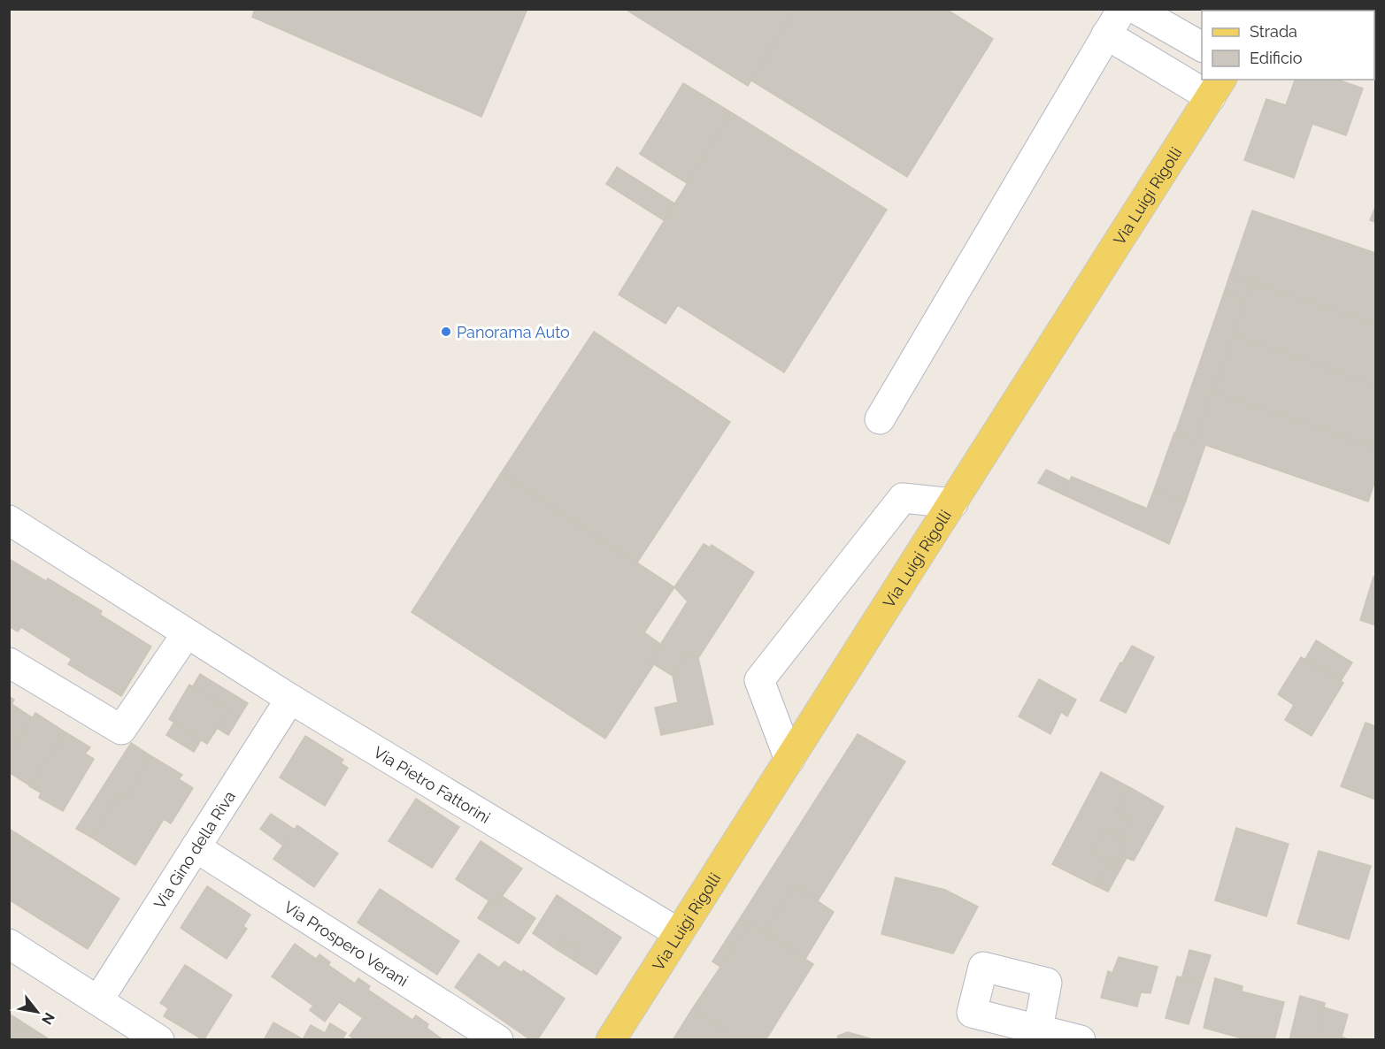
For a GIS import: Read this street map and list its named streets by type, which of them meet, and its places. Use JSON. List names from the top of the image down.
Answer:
{
  "streets": {
    "main road": ["Via Luigi Rigolli"],
    "street": ["Via Pietro Fattorini", "Via Gino della Riva", "Via Prospero Verani"]
  },
  "crossings": [
    ["Via Luigi Rigolli", "Via Pietro Fattorini"],
    ["Via Pietro Fattorini", "Via Gino della Riva"],
    ["Via Gino della Riva", "Via Prospero Verani"]
  ],
  "places": ["Panorama Auto"],
  "legend": ["Strada", "Edificio"],
  "north": "bottom right"
}
